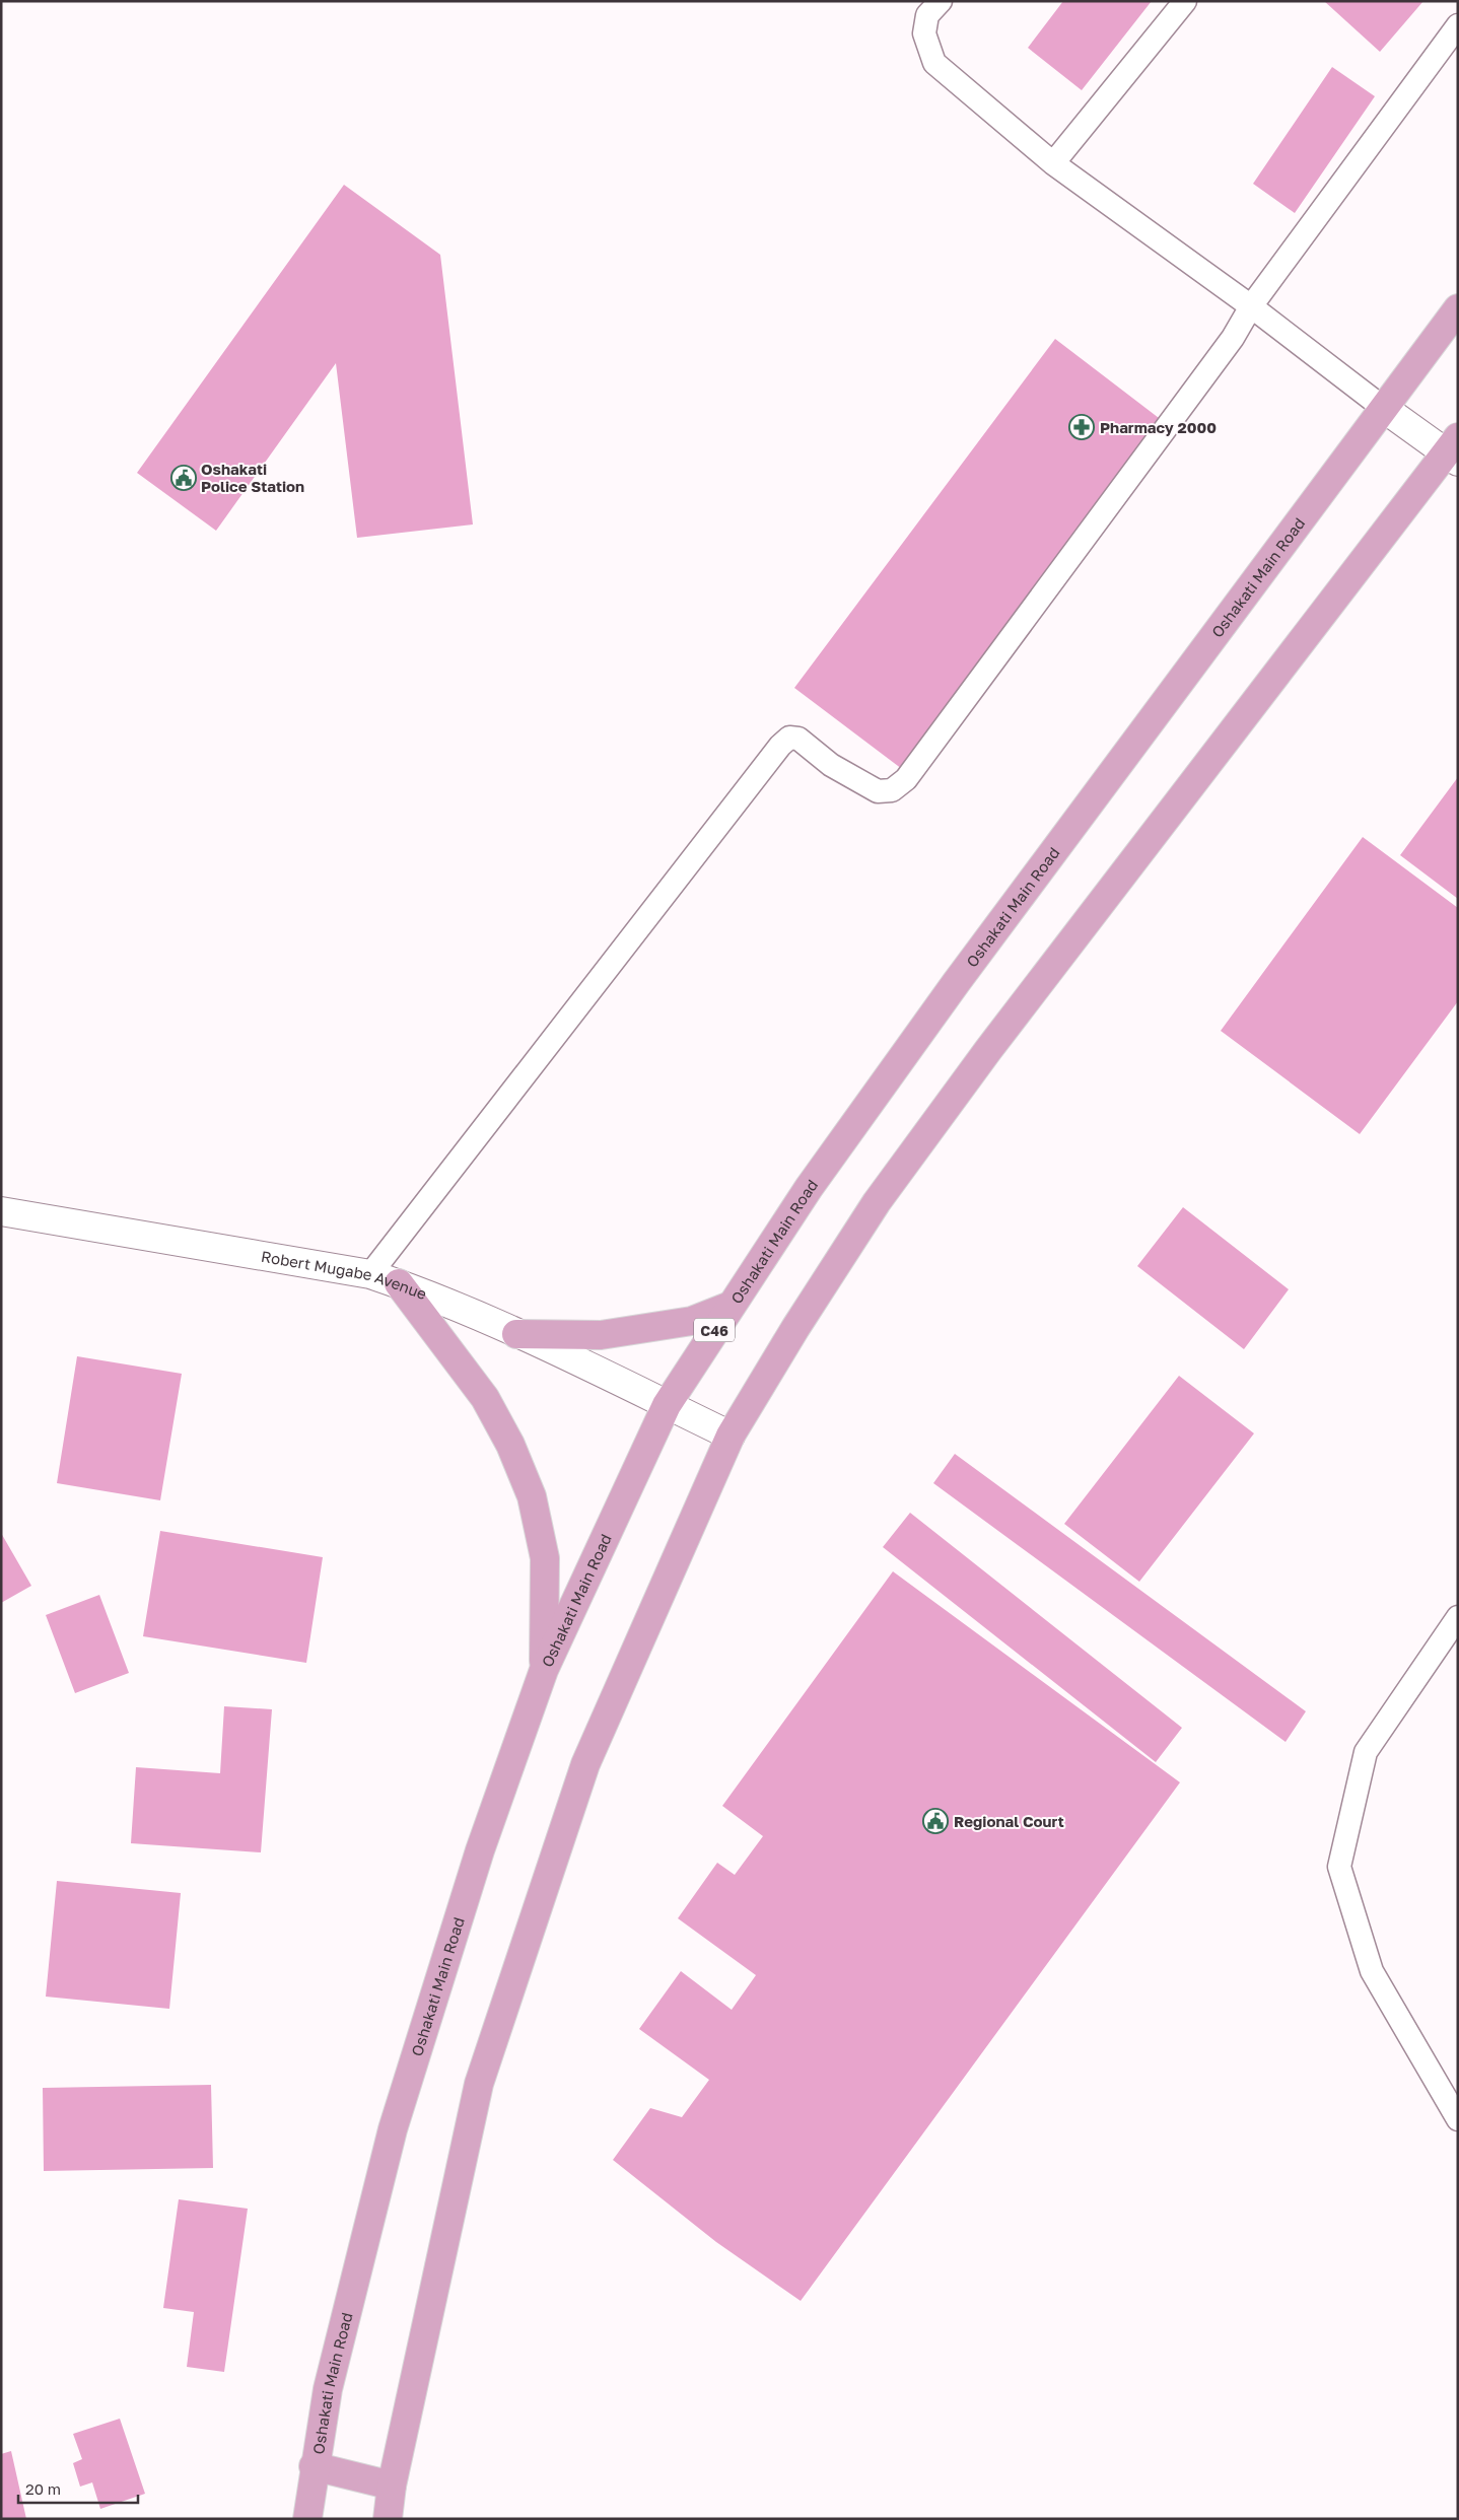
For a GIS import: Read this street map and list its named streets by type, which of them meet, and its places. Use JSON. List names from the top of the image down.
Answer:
{
  "streets": {
    "main road": ["Oshakati Main Road", "C46"],
    "street": ["Robert Mugabe Avenue"]
  },
  "crossings": [
    ["Oshakati Main Road", "Robert Mugabe Avenue"]
  ],
  "places": {
    "pharmacy": ["Pharmacy 2000"],
    "public building": ["Oshakati Police Station", "Regional Court"]
  },
  "scale_bar": "20 m"
}
